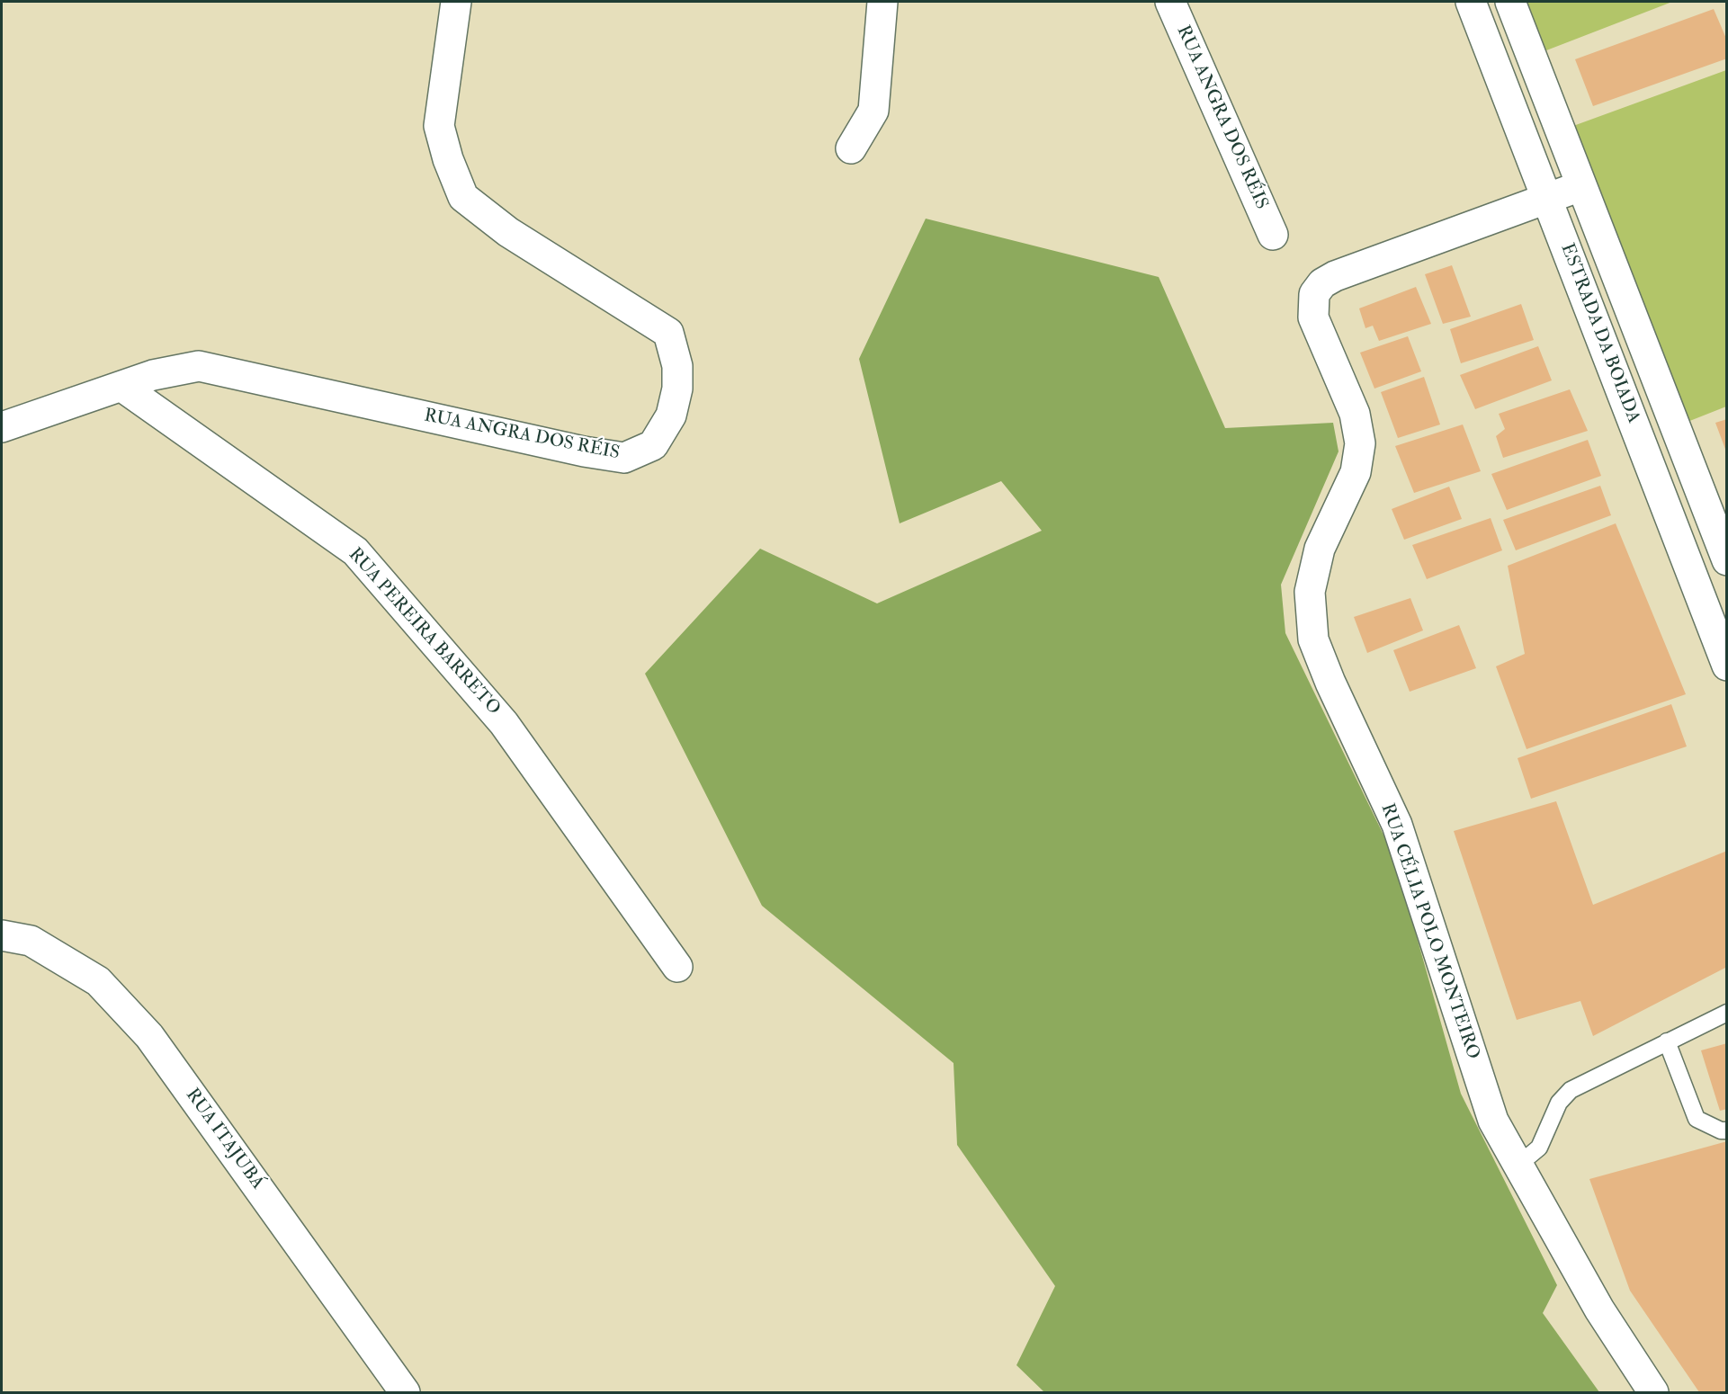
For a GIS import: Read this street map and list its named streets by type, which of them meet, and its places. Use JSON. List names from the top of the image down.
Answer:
{
  "streets": {
    "street": [
      "RUA ANGRA DOS RÉIS",
      "ESTRADA DA BOIADA",
      "RUA PEREIRA BARRETO",
      "RUA CÉLIA POLO MONTEIRO",
      "RUA ITAJUBÁ"
    ]
  },
  "crossings": [
    ["RUA ANGRA DOS RÉIS", "RUA PEREIRA BARRETO"],
    ["ESTRADA DA BOIADA", "RUA CÉLIA POLO MONTEIRO"]
  ]
}
